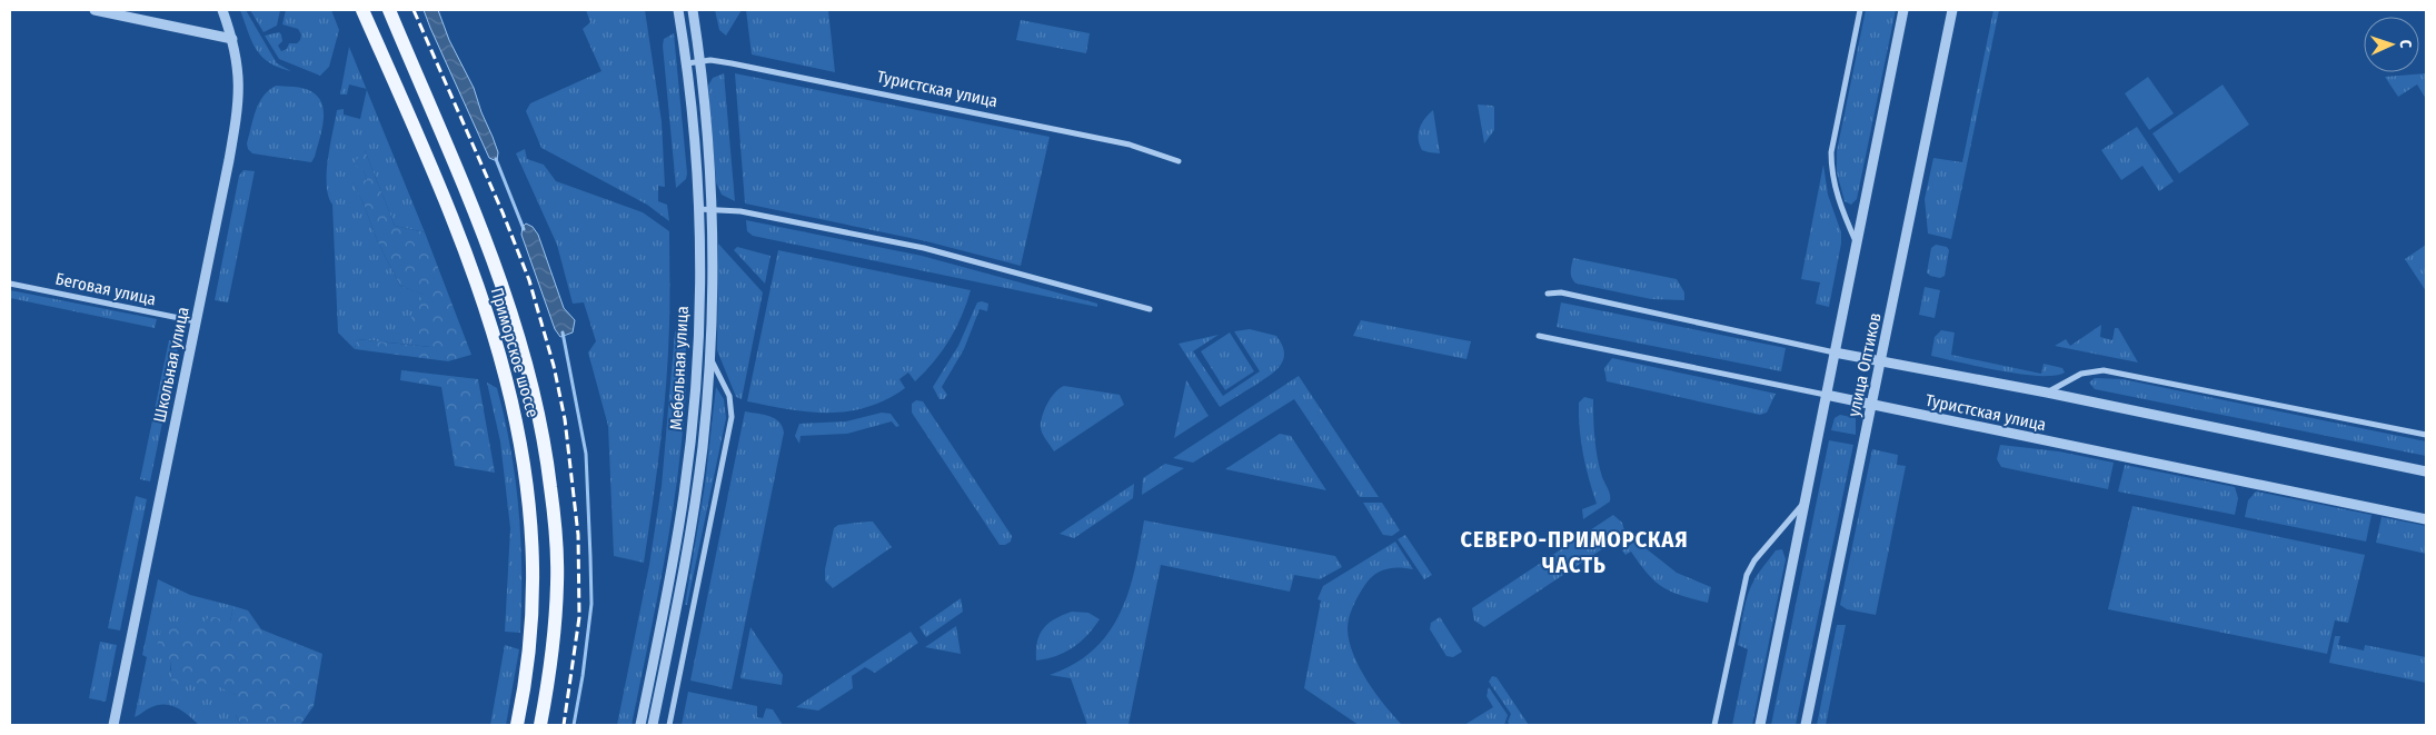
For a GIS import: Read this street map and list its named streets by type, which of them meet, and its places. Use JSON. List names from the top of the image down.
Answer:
{
  "streets": {
    "main road": ["Приморское шоссе"],
    "street": [
      "Туристская улица",
      "Беговая улица",
      "Школьная улица",
      "улица Оптиков",
      "Мебельная улица"
    ]
  },
  "crossings": [
    ["Туристская улица", "улица Оптиков"],
    ["Туристская улица", "Мебельная улица"],
    ["Беговая улица", "Школьная улица"]
  ],
  "districts": ["СЕВЕРО-ПРИМОРСКАЯ ЧАСТЬ"],
  "north": "right"
}
